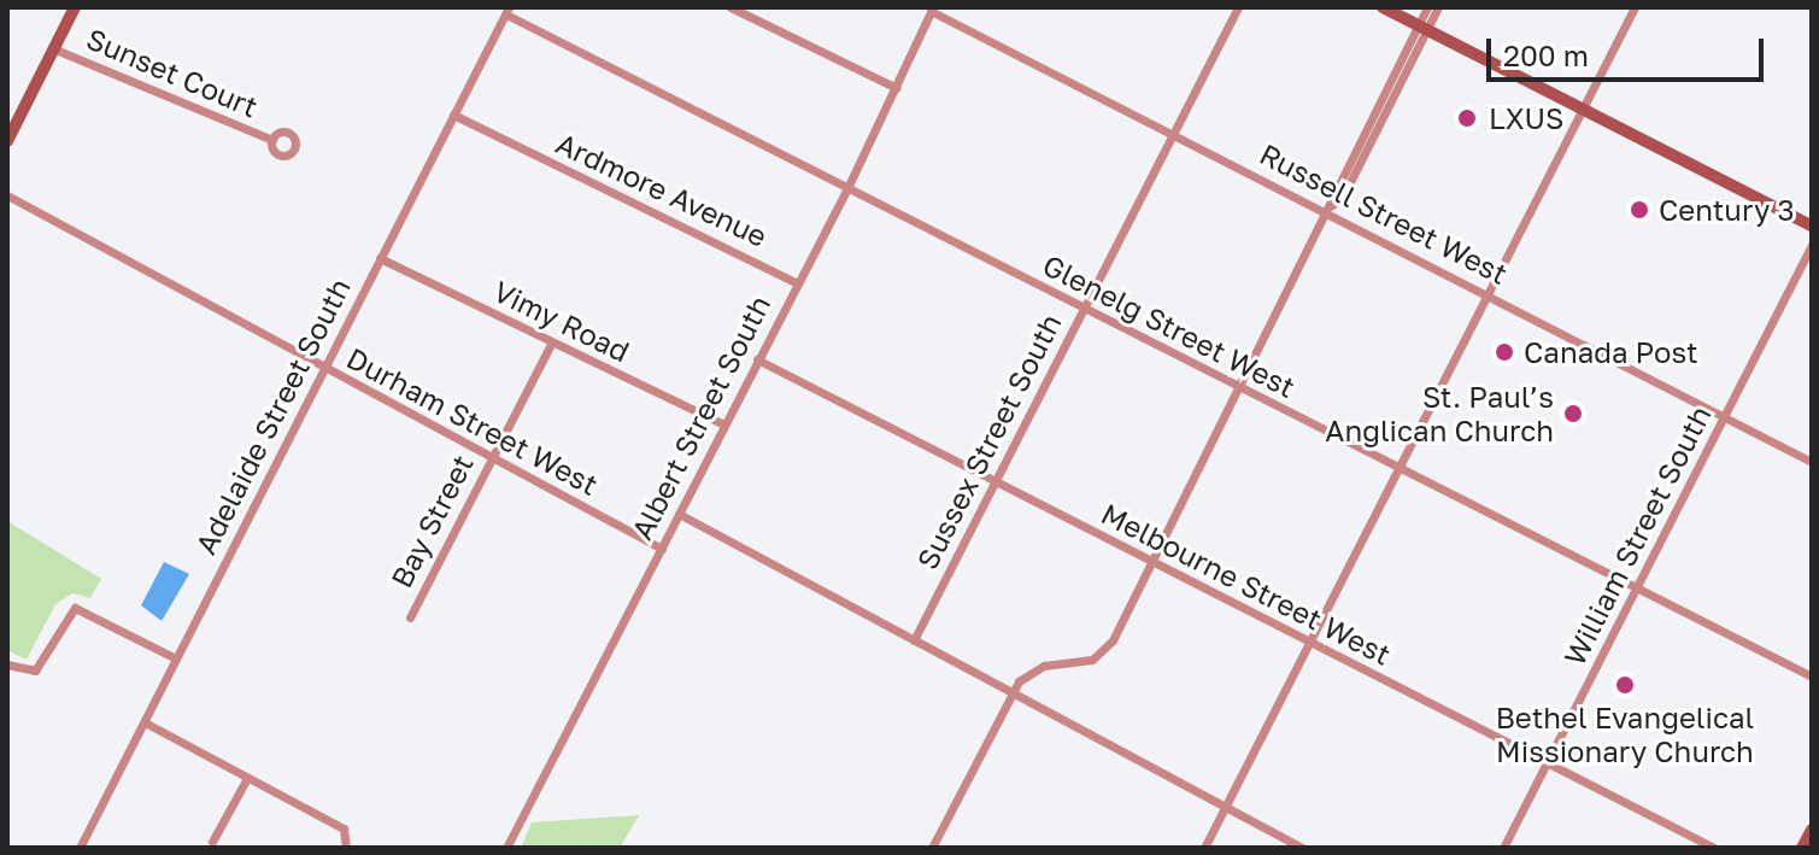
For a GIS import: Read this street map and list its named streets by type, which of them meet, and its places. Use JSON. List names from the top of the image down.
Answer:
{
  "streets": {
    "street": [
      "Sunset Court",
      "Ardmore Avenue",
      "Russell Street West",
      "Vimy Road",
      "Glenelg Street West",
      "Adelaide Street South",
      "Albert Street South",
      "Durham Street West",
      "Sussex Street South",
      "Bay Street",
      "William Street South",
      "Melbourne Street West"
    ]
  },
  "crossings": [
    ["Ardmore Avenue", "Adelaide Street South"],
    ["Ardmore Avenue", "Albert Street South"],
    ["Russell Street West", "Albert Street South"],
    ["Russell Street West", "Sussex Street South"],
    ["Russell Street West", "William Street South"],
    ["Vimy Road", "Adelaide Street South"],
    ["Vimy Road", "Albert Street South"],
    ["Vimy Road", "Bay Street"],
    ["Glenelg Street West", "Adelaide Street South"],
    ["Glenelg Street West", "Albert Street South"],
    ["Glenelg Street West", "Sussex Street South"],
    ["Glenelg Street West", "William Street South"],
    ["Adelaide Street South", "Durham Street West"],
    ["Albert Street South", "Durham Street West"],
    ["Albert Street South", "Melbourne Street West"],
    ["Durham Street West", "Bay Street"],
    ["Sussex Street South", "Melbourne Street West"],
    ["William Street South", "Melbourne Street West"]
  ],
  "places": [
    "LXUS",
    "Century 3",
    "Canada Post",
    "St. Paul’s Anglican Church",
    "Bethel Evangelical Missionary Church"
  ],
  "scale_bar": "200 m"
}
